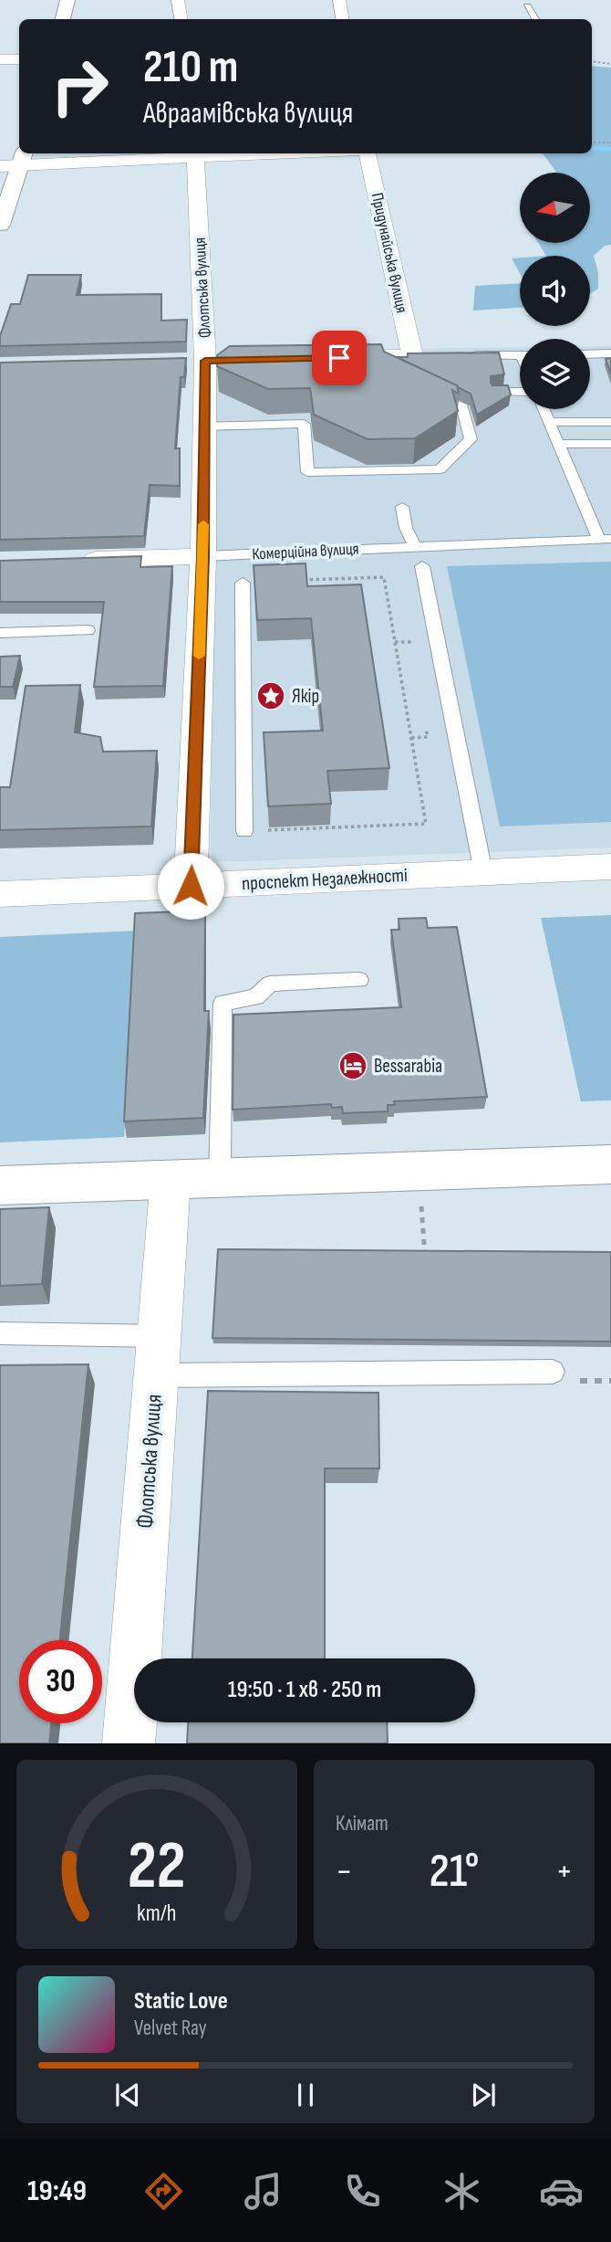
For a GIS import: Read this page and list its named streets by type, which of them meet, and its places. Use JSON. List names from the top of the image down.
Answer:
{
  "streets": {
    "street": [
      "Придунайська вулиця",
      "Флотська вулиця",
      "Комерційна вулиця",
      "проспект Незалежності"
    ]
  },
  "crossings": [
    ["Флотська вулиця", "Комерційна вулиця"],
    ["Флотська вулиця", "проспект Незалежності"]
  ],
  "places": {
    "place": ["Якір"],
    "hotel": ["Bessarabia"]
  },
  "north": "left",
  "page": {
    "turn": ["210 m", "Авраамівська вулиця"],
    "limit": "30",
    "trip": "19:50 · 1 хв · 250 m",
    "tile": "Клімат",
    "heat": ["−", "21°", "+"],
    "song": ["Static Love", "Velvet Ray"],
    "tabs": "19:49",
    "gauge": ["22", "km/h"]
  }
}
